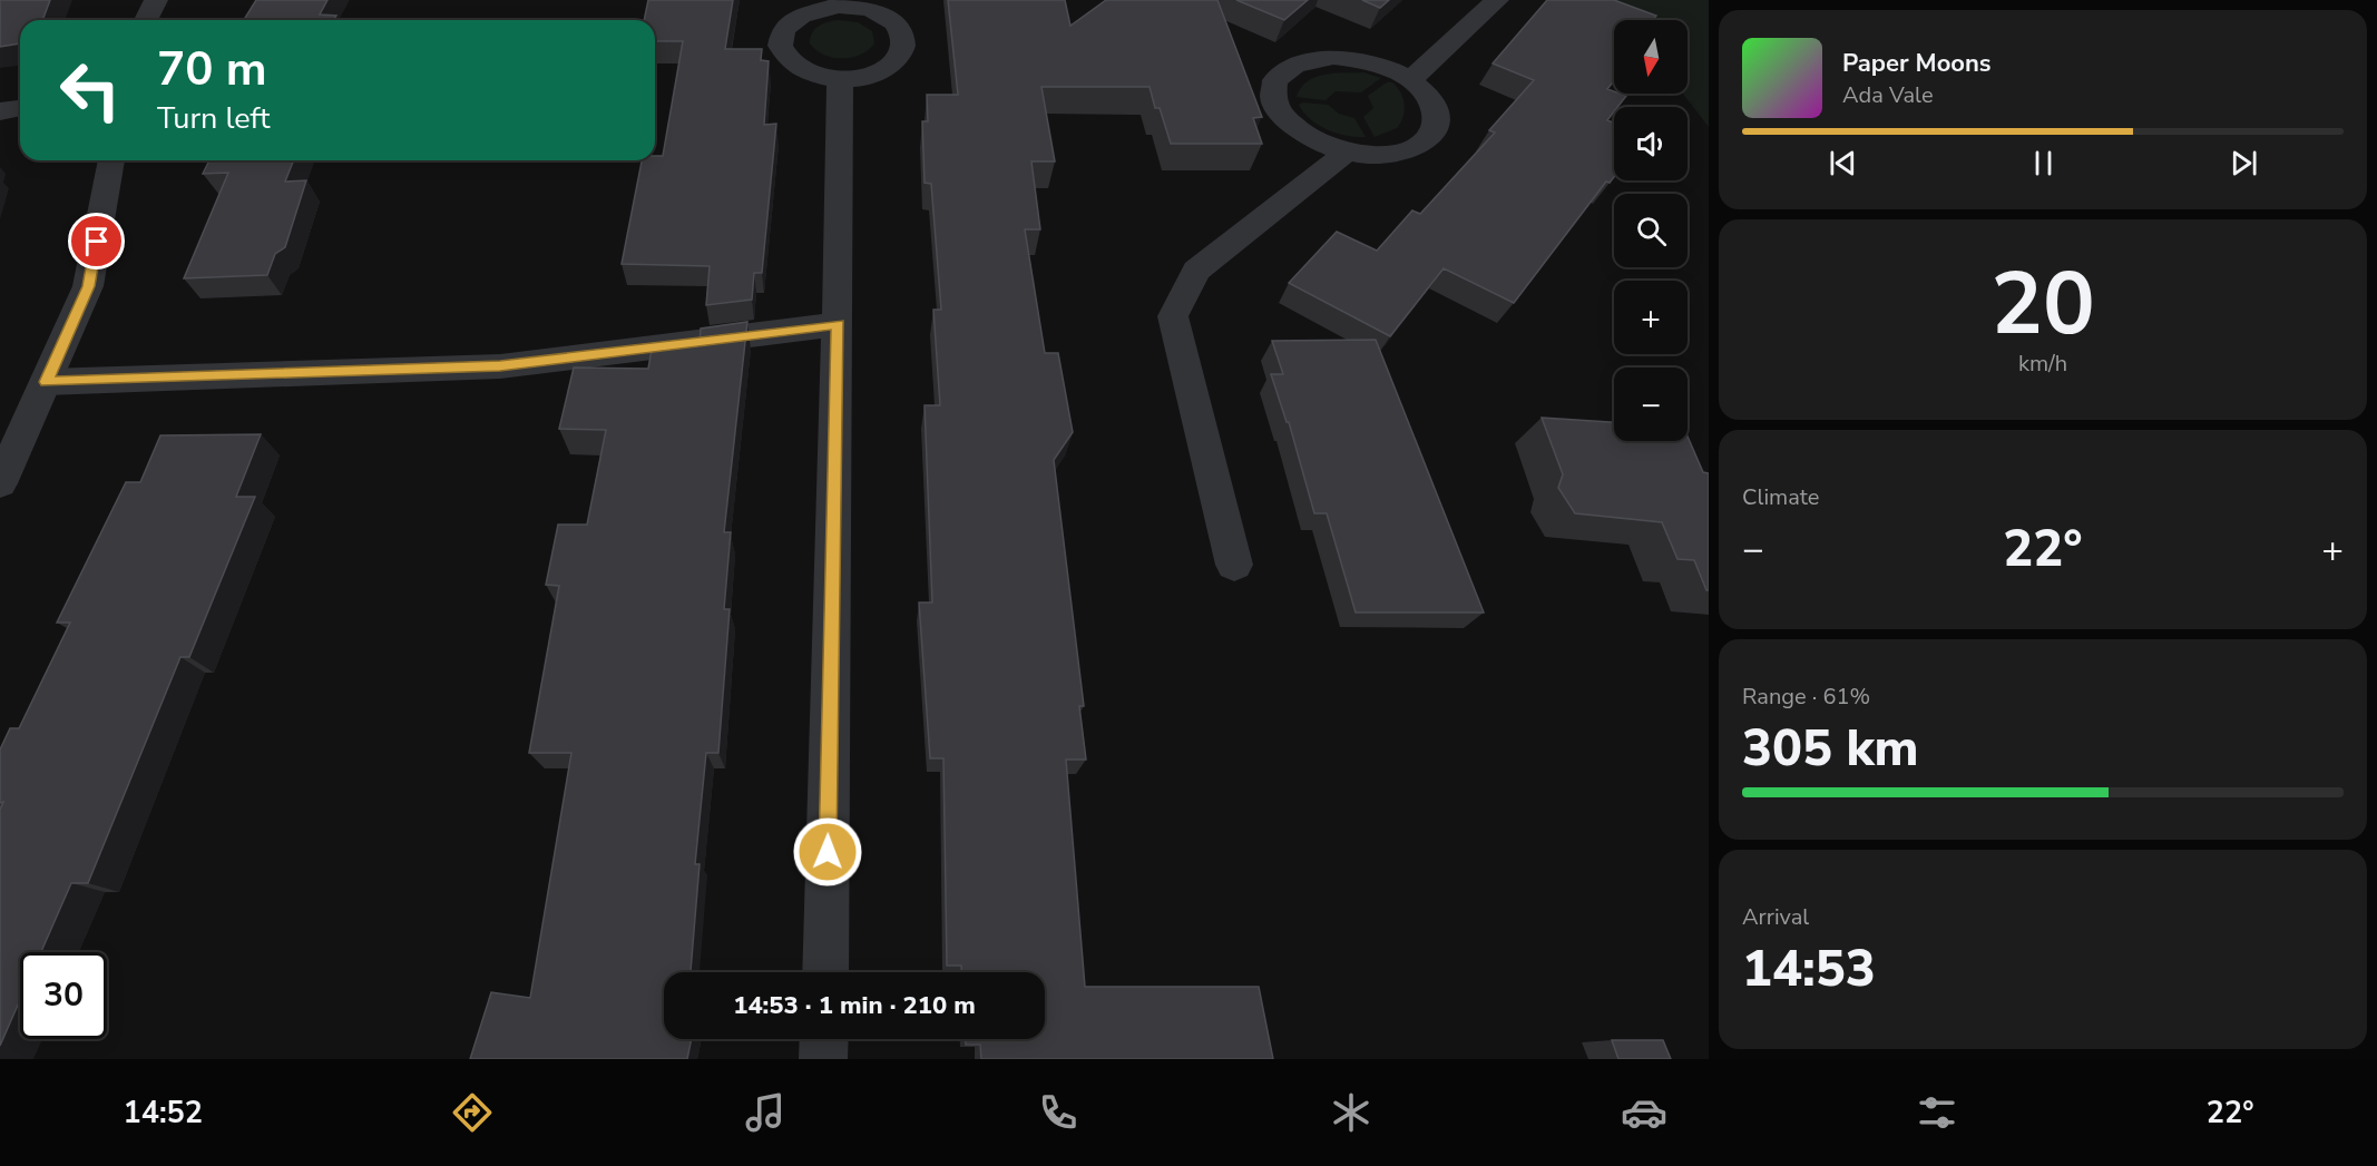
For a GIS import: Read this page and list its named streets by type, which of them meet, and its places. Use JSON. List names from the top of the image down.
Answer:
{
  "north": "bottom",
  "page": {
    "map_buttons": ["+", "−"],
    "turn": ["70 m", "Turn left"],
    "song": ["Paper Moons", "Ada Vale"],
    "tile": [
      ["20", "km/h"],
      "Climate",
      ["Range · 61%", "305 km"],
      ["Arrival", "14:53"]
    ],
    "heat": ["−", "22°", "+"],
    "limit": "30",
    "trip": "14:53 · 1 min · 210 m",
    "tabs": ["14:52", "22°"]
  }
}
